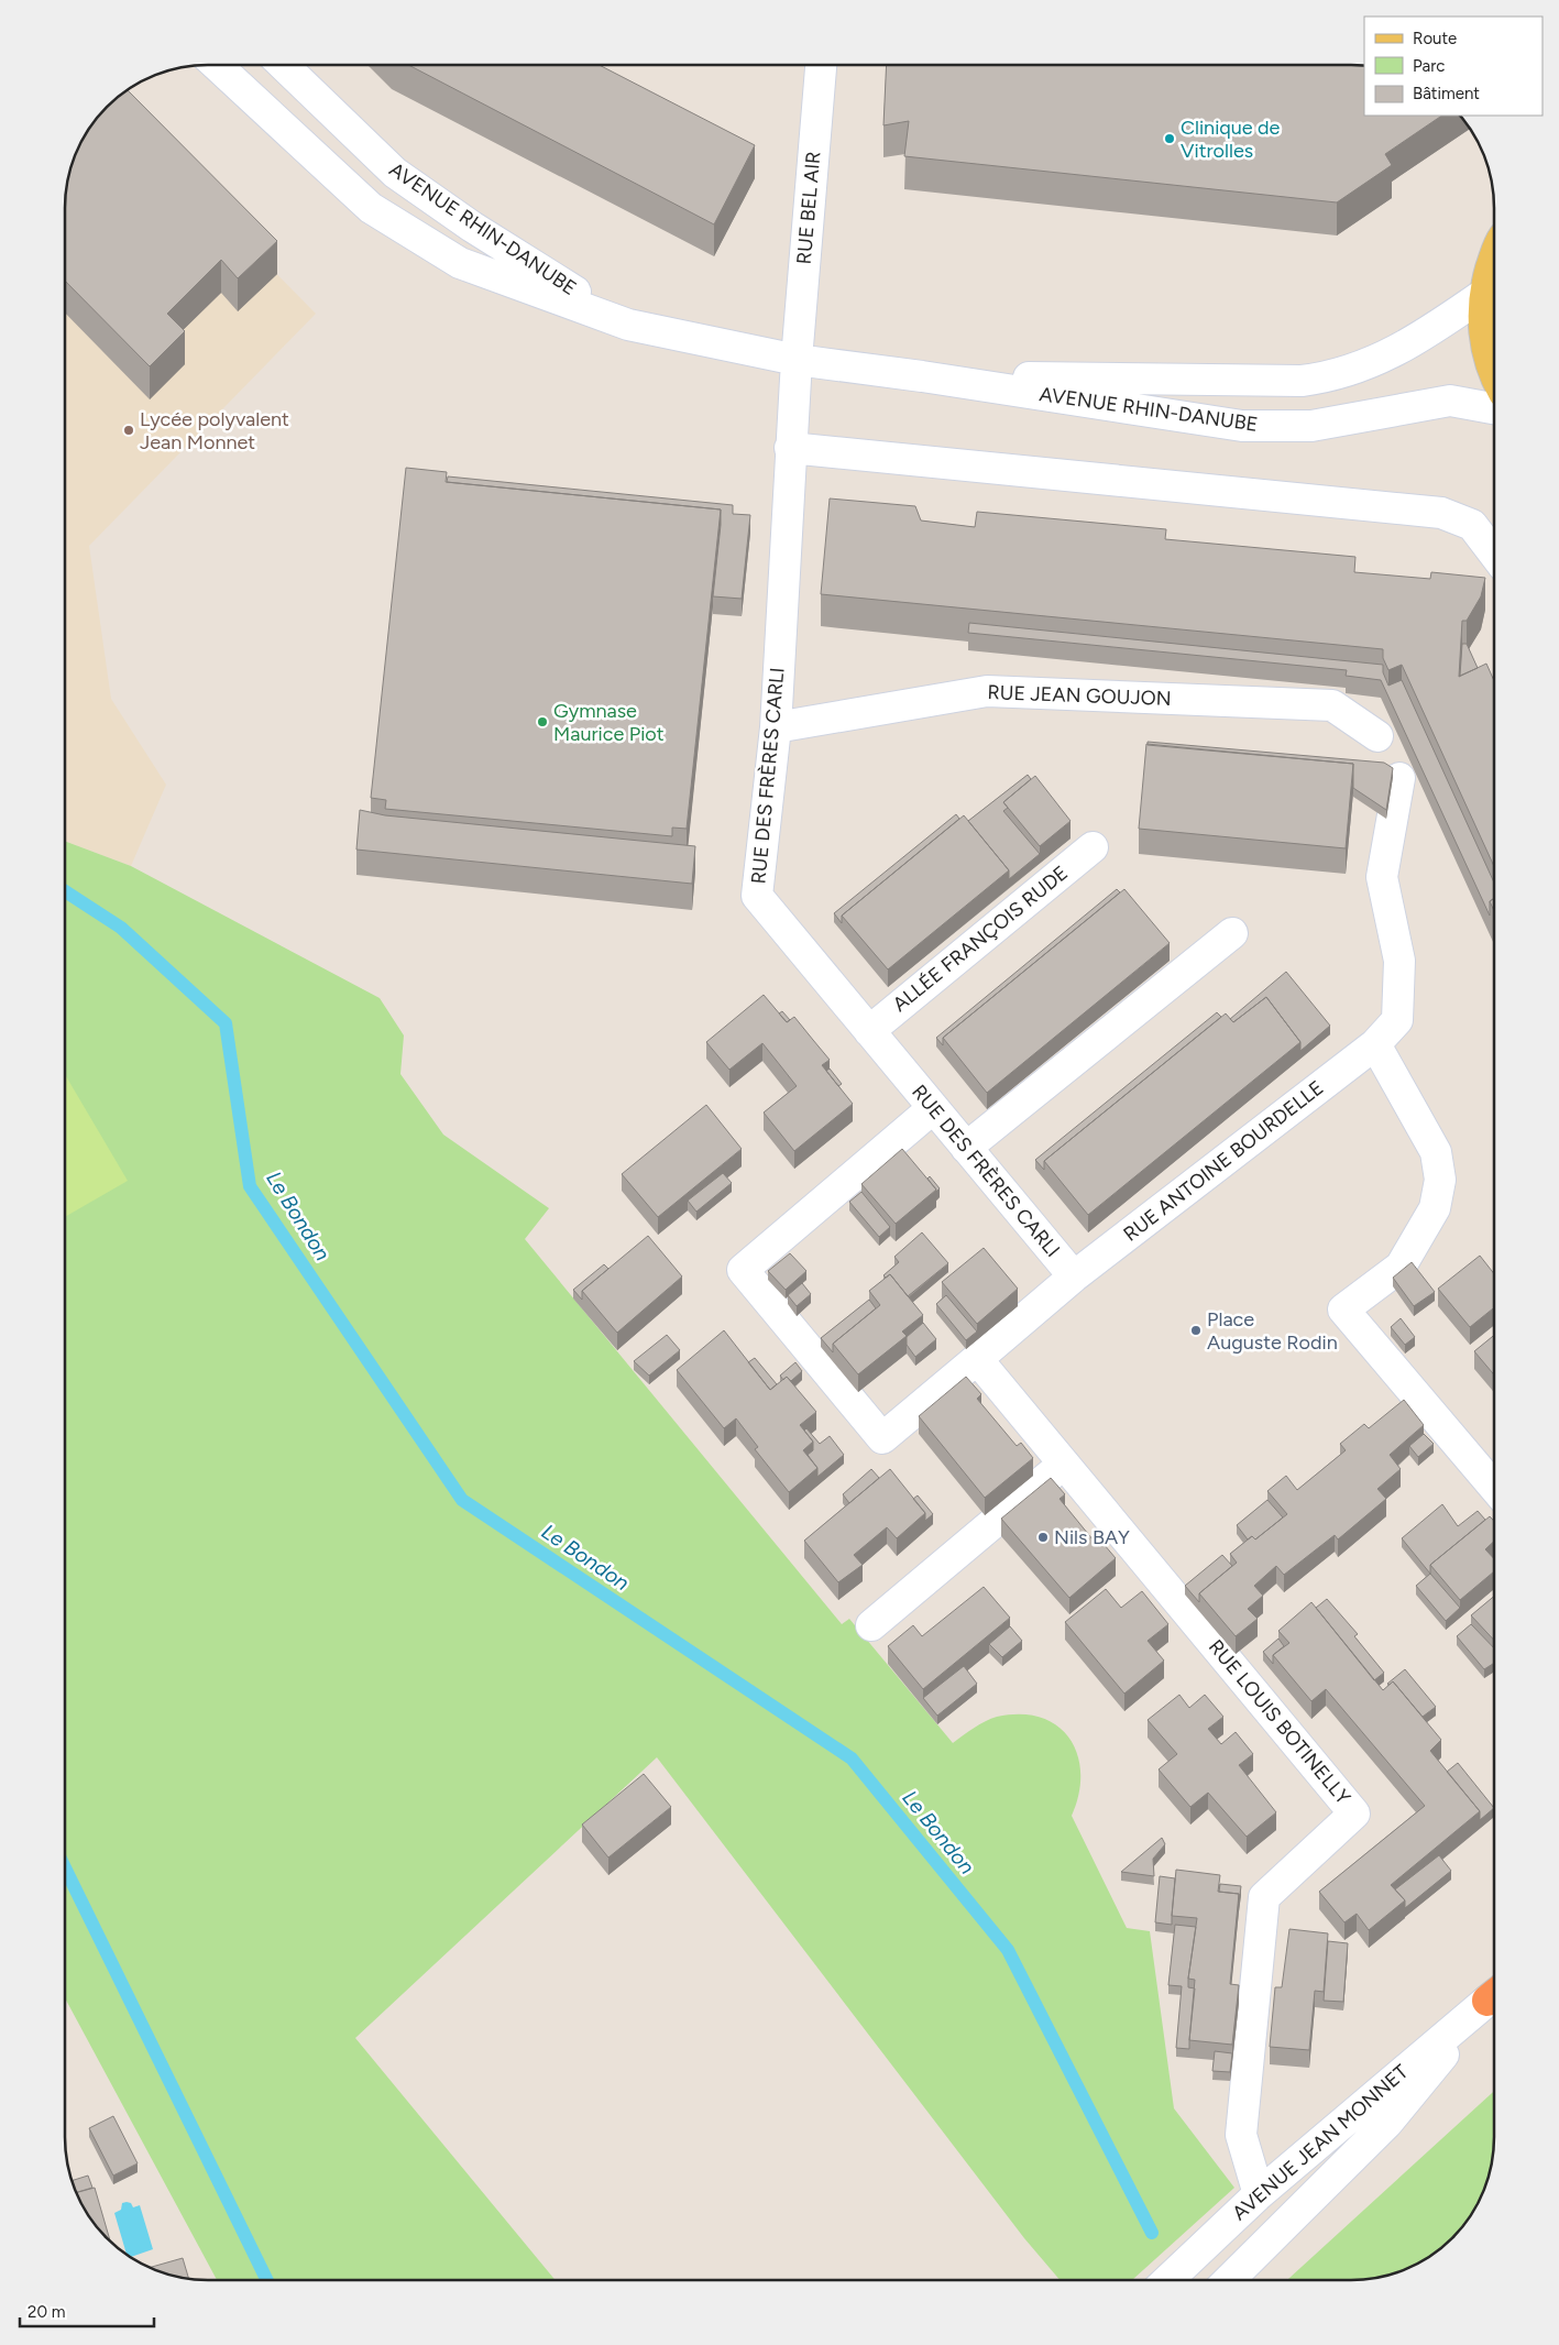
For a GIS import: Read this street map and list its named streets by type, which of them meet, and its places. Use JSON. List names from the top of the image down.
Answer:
{
  "streets": {
    "street": [
      "RUE BEL AIR",
      "AVENUE RHIN-DANUBE",
      "RUE JEAN GOUJON",
      "RUE DES FRÈRES CARLI",
      "ALLÉE FRANÇOIS RUDE",
      "RUE ANTOINE BOURDELLE",
      "RUE LOUIS BOTINELLY",
      "AVENUE JEAN MONNET"
    ]
  },
  "crossings": [
    ["RUE BEL AIR", "AVENUE RHIN-DANUBE"],
    ["RUE BEL AIR", "RUE DES FRÈRES CARLI"],
    ["AVENUE RHIN-DANUBE", "RUE DES FRÈRES CARLI"],
    ["RUE JEAN GOUJON", "RUE DES FRÈRES CARLI"],
    ["RUE DES FRÈRES CARLI", "ALLÉE FRANÇOIS RUDE"],
    ["RUE DES FRÈRES CARLI", "RUE ANTOINE BOURDELLE"],
    ["RUE LOUIS BOTINELLY", "AVENUE JEAN MONNET"]
  ],
  "water": ["Le Bondon"],
  "places": [
    "Clinique de Vitrolles",
    "Lycée polyvalent Jean Monnet",
    "Gymnase Maurice Piot",
    "Place Auguste Rodin",
    "Nils BAY"
  ],
  "legend": ["Route", "Parc", "Bâtiment"],
  "scale_bar": "20 m"
}
